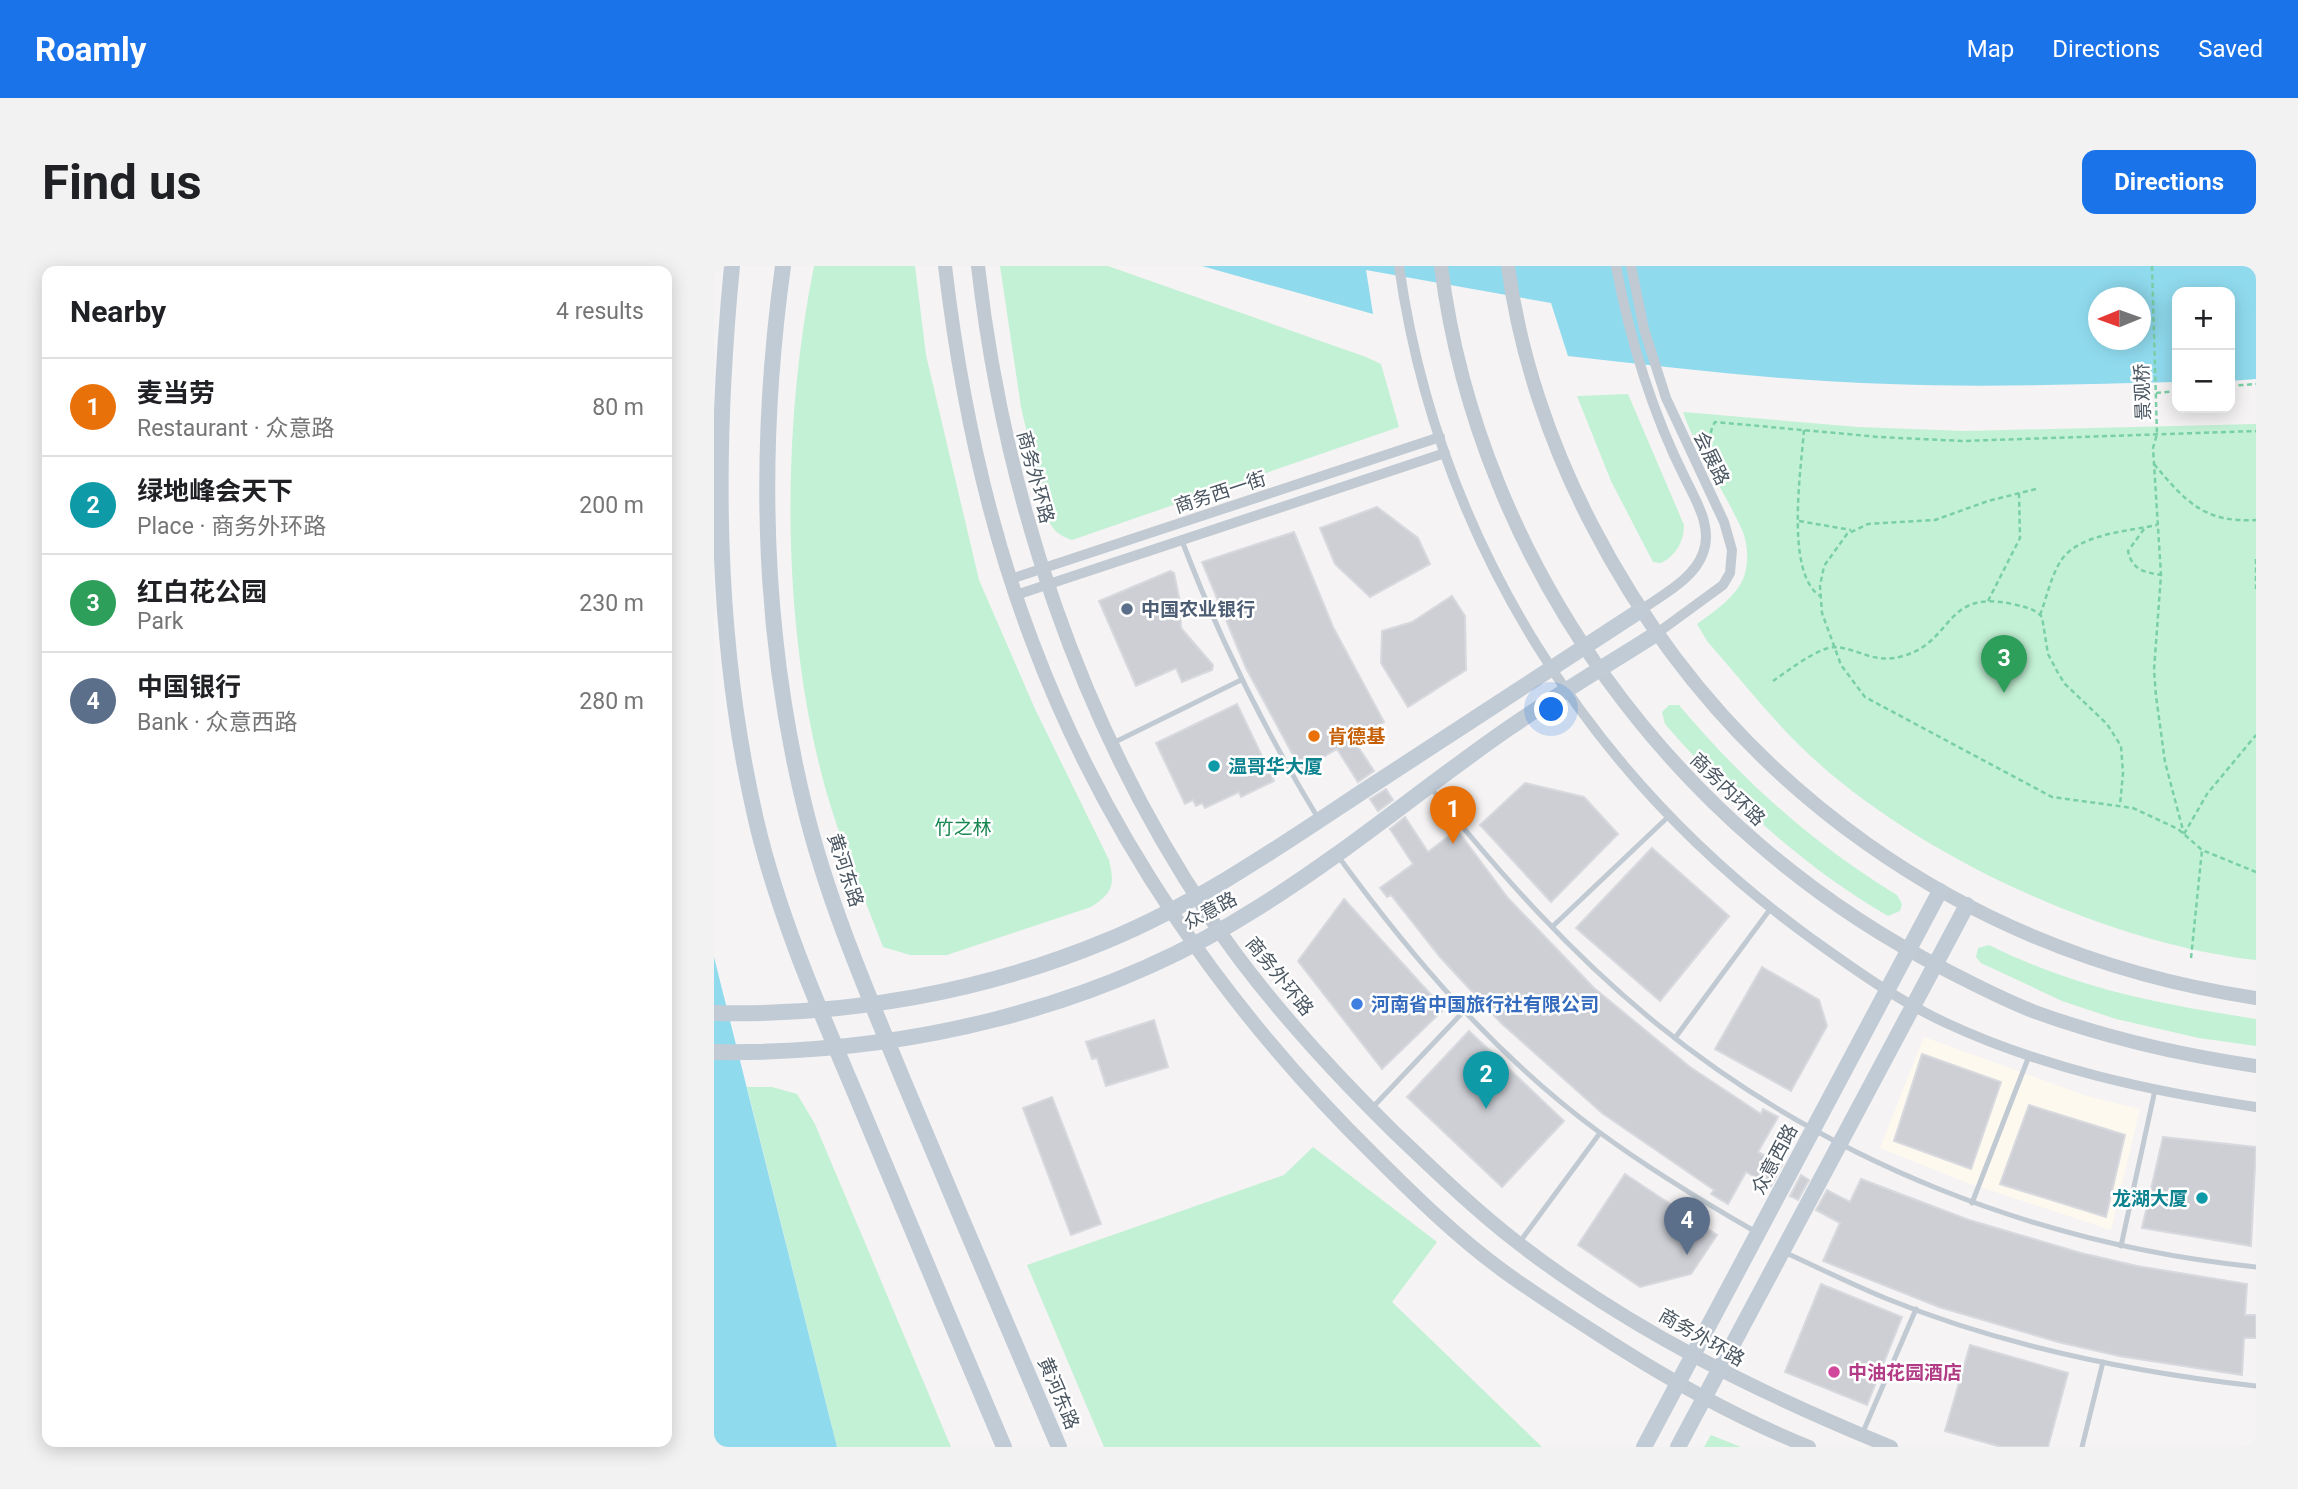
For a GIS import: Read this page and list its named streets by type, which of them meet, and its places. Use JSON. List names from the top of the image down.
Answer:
{
  "streets": {
    "main road": ["黄河东路", "众意路", "众意西路"],
    "street": [
      "会展路",
      "商务外环路",
      "商务西一街",
      "商务内环路"
    ],
    "path": ["景观桥"]
  },
  "crossings": [
    ["会展路", "众意路"],
    ["商务外环路", "商务西一街"],
    ["商务外环路", "众意路"],
    ["商务外环路", "众意西路"],
    ["商务内环路", "众意路"],
    ["商务内环路", "众意西路"],
    ["黄河东路", "众意路"]
  ],
  "parks": ["竹之林"],
  "places": [
    "中国农业银行",
    "肯德基",
    "温哥华大厦",
    "河南省中国旅行社有限公司",
    "龙湖大厦",
    "中油花园酒店"
  ],
  "north": "left",
  "page": {
    "header": "Roamly",
    "nav": ["Map", "Directions", "Saved"],
    "buttons": "Directions",
    "title": "Find us",
    "heading": ["Nearby", "4 results"],
    "map_buttons": ["+", "−"],
    "list": [
      {
        "mark": "1",
        "name": "麦当劳",
        "note": "Restaurant · 众意路",
        "value": "80 m"
      },
      {
        "mark": "2",
        "name": "绿地峰会天下",
        "note": "Place · 商务外环路",
        "value": "200 m"
      },
      {
        "mark": "3",
        "name": "红白花公园",
        "note": "Park",
        "value": "230 m"
      },
      {
        "mark": "4",
        "name": "中国银行",
        "note": "Bank · 众意西路",
        "value": "280 m"
      }
    ],
    "pins": [
      "3",
      "1",
      "2",
      "4"
    ]
  }
}
